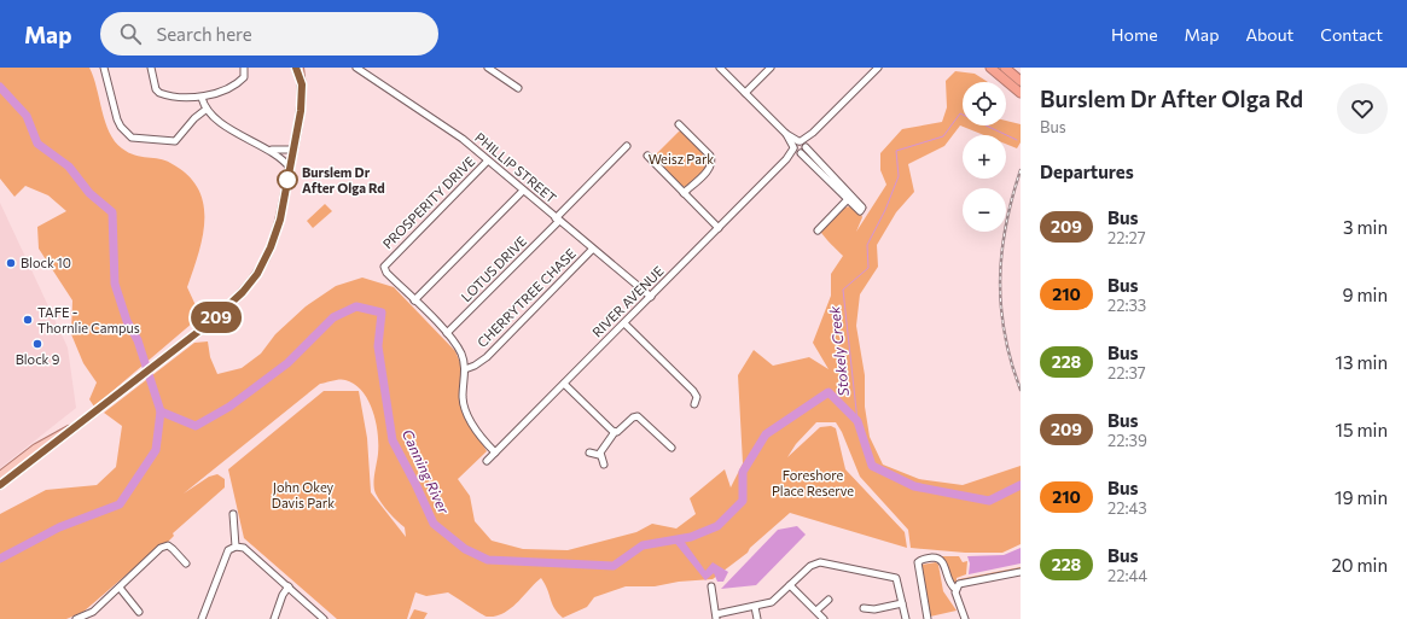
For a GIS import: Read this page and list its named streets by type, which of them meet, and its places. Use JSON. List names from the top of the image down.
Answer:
{
  "streets": {
    "street": [
      "PHILLIP STREET",
      "PROSPERITY DRIVE",
      "LOTUS DRIVE",
      "CHERRYTREE CHASE",
      "RIVER AVENUE"
    ]
  },
  "crossings": [
    ["PHILLIP STREET", "PROSPERITY DRIVE"],
    ["PHILLIP STREET", "LOTUS DRIVE"],
    ["PHILLIP STREET", "CHERRYTREE CHASE"],
    ["PHILLIP STREET", "RIVER AVENUE"],
    ["PROSPERITY DRIVE", "LOTUS DRIVE"],
    ["PROSPERITY DRIVE", "CHERRYTREE CHASE"]
  ],
  "water": ["Stokely Creek", "Canning River"],
  "parks": ["Weisz Park", "Foreshore Place Reserve", "John Okey Davis Park"],
  "places": [
    "Burslem Dr After Olga Rd",
    "Block 10",
    "TAFE - Thornlie Campus",
    "Block 9"
  ],
  "lines": ["bus line 209"],
  "page": {
    "header": "Map",
    "search": "Search here",
    "nav": [
      "Home",
      "Map",
      "About",
      "Contact"
    ],
    "on_map": "209",
    "heading": [
      ["Burslem Dr After Olga Rd", "Bus"],
      "Departures"
    ],
    "map_buttons": ["+", "−"],
    "list": [
      {
        "mark": "209",
        "name": "Bus",
        "note": "22:27",
        "value": "3 min"
      },
      {
        "mark": "210",
        "name": "Bus",
        "note": "22:33",
        "value": "9 min"
      },
      {
        "mark": "228",
        "name": "Bus",
        "note": "22:37",
        "value": "13 min"
      },
      {
        "mark": "209",
        "name": "Bus",
        "note": "22:39",
        "value": "15 min"
      },
      {
        "mark": "210",
        "name": "Bus",
        "note": "22:43",
        "value": "19 min"
      },
      {
        "mark": "228",
        "name": "Bus",
        "note": "22:44",
        "value": "20 min"
      }
    ]
  }
}
